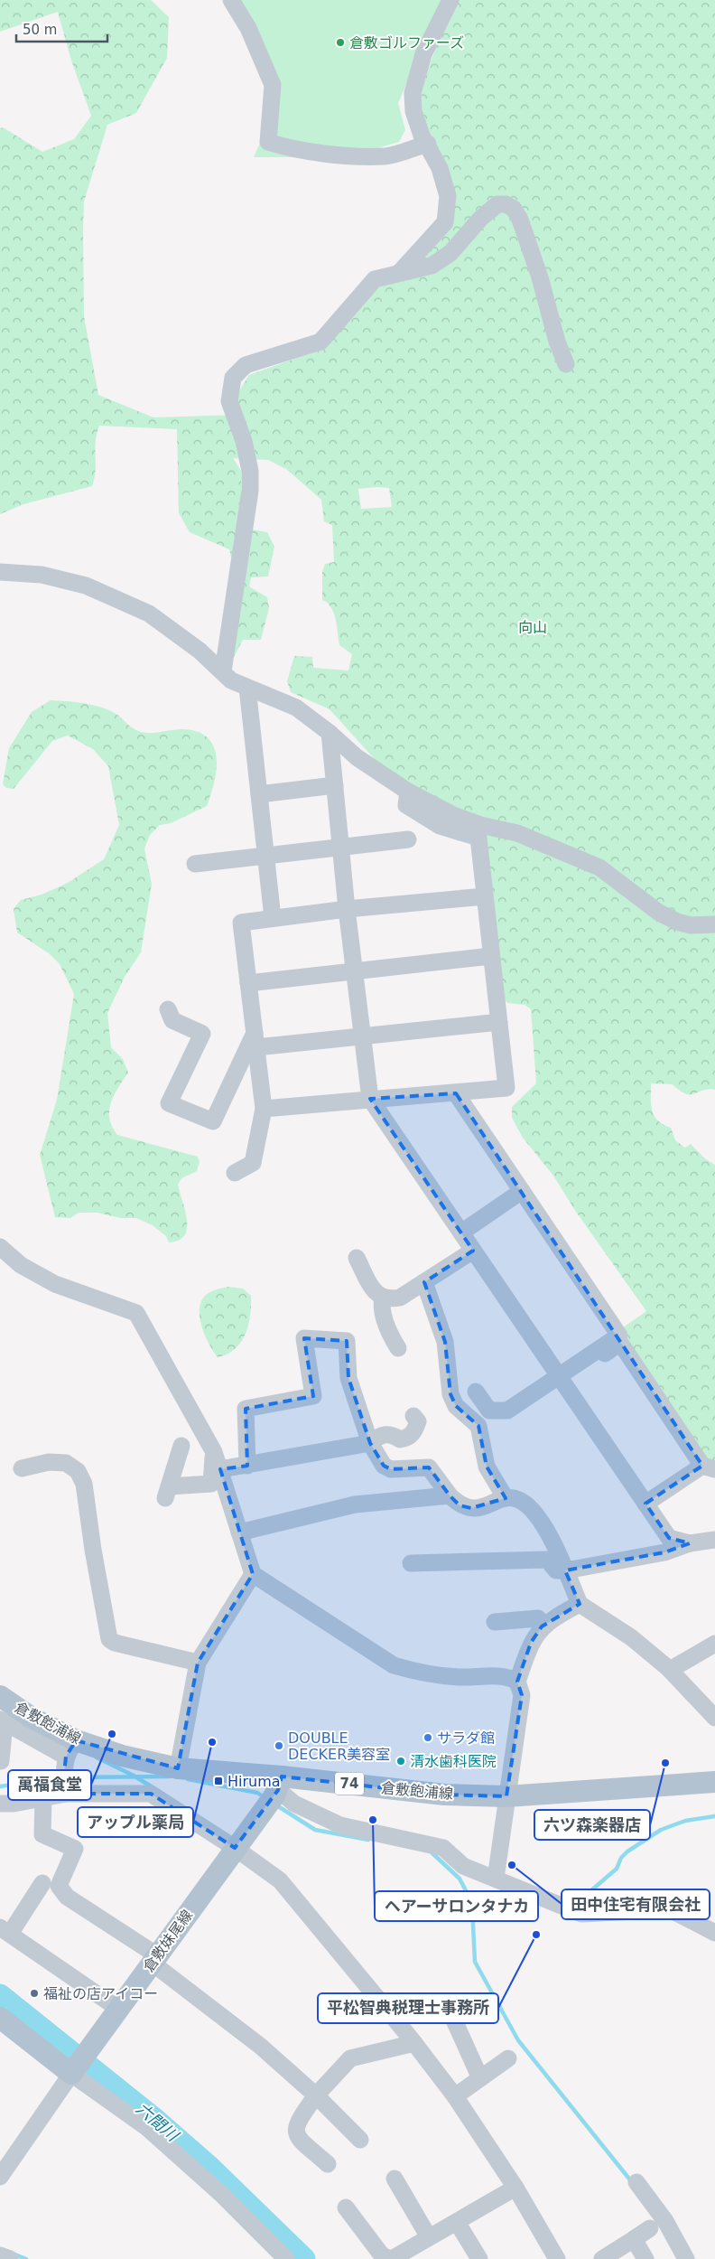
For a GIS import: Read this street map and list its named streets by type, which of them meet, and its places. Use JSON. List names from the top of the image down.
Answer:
{
  "streets": {
    "main road": ["倉敷飽浦線", "74", "倉敷妹尾線"]
  },
  "crossings": [
    ["倉敷飽浦線", "倉敷妹尾線"]
  ],
  "water": ["六間川"],
  "parks": ["向山"],
  "places": {
    "other": [
      "倉敷ゴルファーズ",
      "萬福食堂",
      "サラダ館",
      "アップル薬局",
      "DOUBLE DECKER美容室",
      "清水歯科医院",
      "六ツ森楽器店",
      "ヘアーサロンタナカ",
      "田中住宅有限会社",
      "平松智典税理士事務所",
      "福祉の店アイコー"
    ],
    "transit": ["Hiruma"]
  },
  "scale_bar": "50 m"
}
